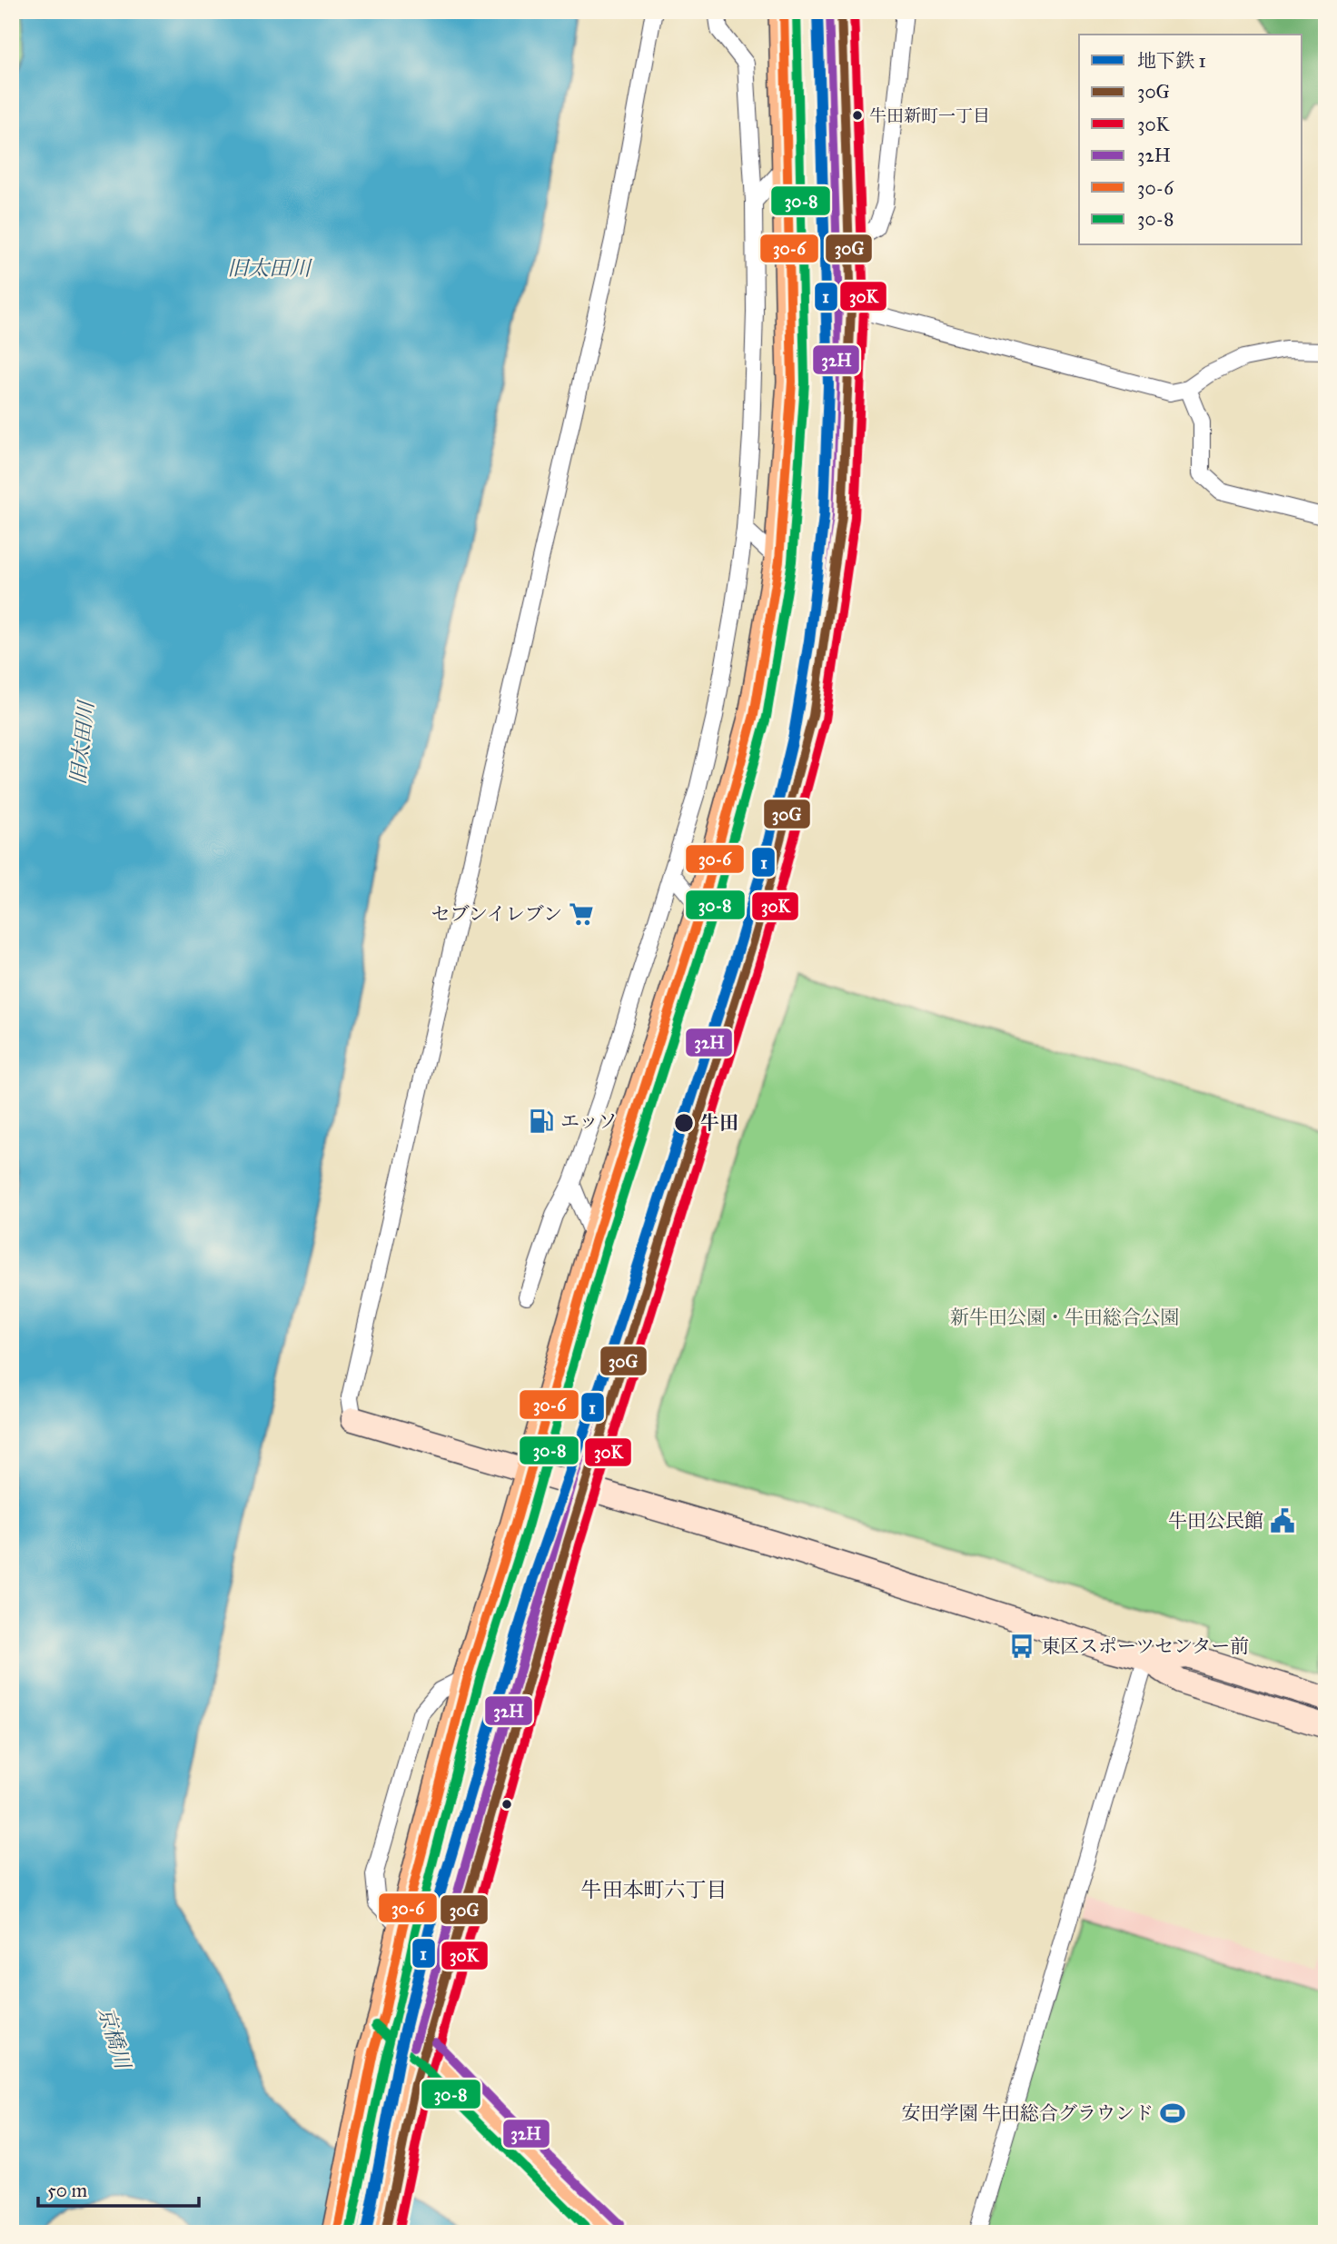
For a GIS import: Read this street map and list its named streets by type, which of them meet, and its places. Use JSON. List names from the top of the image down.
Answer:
{
  "districts": ["牛田本町六丁目"],
  "water": ["旧太田川", "京橋川"],
  "parks": ["新牛田公園・牛田総合公園"],
  "places": {
    "other": ["牛田新町一丁目", "牛田"],
    "supermarket": ["セブンイレブン"],
    "fuel station": ["エッソ"],
    "public building": ["牛田公民館"],
    "bus stop": ["東区スポーツセンター前"],
    "sports": ["安田学園 牛田総合グラウンド"]
  },
  "lines": [
    "metro line 1",
    "transit line 30G",
    "transit line 30K",
    "transit line 32H",
    "transit line 30-6",
    "transit line 30-8"
  ],
  "legend": [
    "地下鉄 1",
    "30G",
    "30K",
    "32H",
    "30-6",
    "30-8"
  ],
  "scale_bar": "50 m"
}
